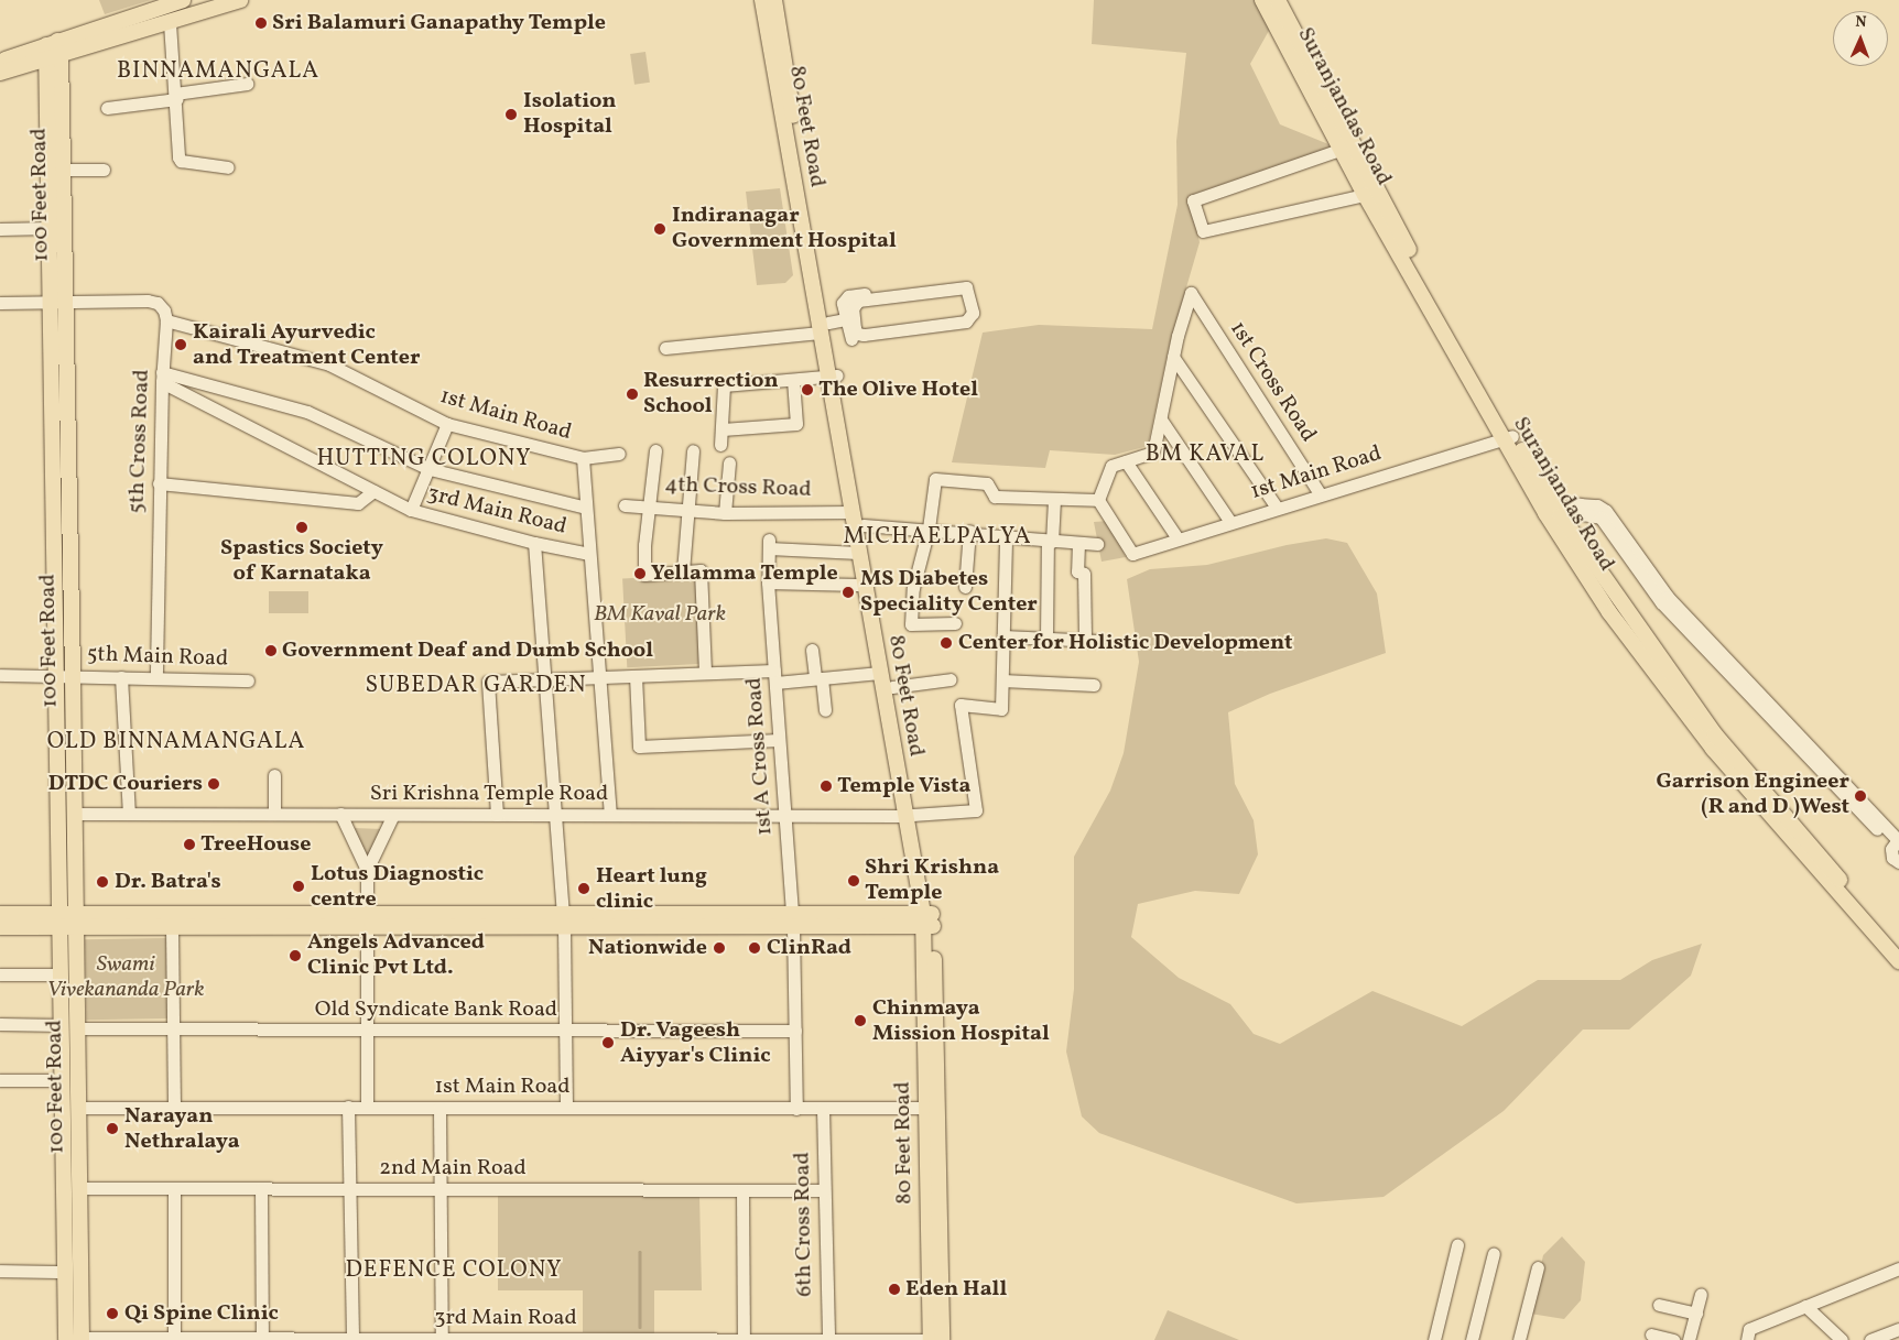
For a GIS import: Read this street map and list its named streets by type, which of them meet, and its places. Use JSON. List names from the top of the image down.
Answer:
{
  "streets": {
    "main road": ["Suranjandas Road", "80 Feet Road", "100 Feet Road"],
    "street": [
      "1st Cross Road",
      "1st Main Road",
      "5th Cross Road",
      "4th Cross Road",
      "3rd Main Road",
      "5th Main Road",
      "1st A Cross Road",
      "Sri Krishna Temple Road",
      "Old Syndicate Bank Road",
      "2nd Main Road",
      "6th Cross Road"
    ]
  },
  "crossings": [
    ["Suranjandas Road", "1st Main Road"],
    ["80 Feet Road", "1st Main Road"],
    ["80 Feet Road", "4th Cross Road"],
    ["80 Feet Road", "3rd Main Road"],
    ["80 Feet Road", "1st A Cross Road"],
    ["80 Feet Road", "Sri Krishna Temple Road"],
    ["100 Feet Road", "1st Main Road"],
    ["100 Feet Road", "3rd Main Road"],
    ["100 Feet Road", "5th Main Road"],
    ["100 Feet Road", "Sri Krishna Temple Road"],
    ["100 Feet Road", "Old Syndicate Bank Road"],
    ["100 Feet Road", "2nd Main Road"],
    ["1st Cross Road", "1st Main Road"],
    ["1st Main Road", "5th Cross Road"],
    ["1st Main Road", "6th Cross Road"],
    ["5th Cross Road", "3rd Main Road"],
    ["5th Cross Road", "5th Main Road"],
    ["3rd Main Road", "6th Cross Road"],
    ["1st A Cross Road", "Sri Krishna Temple Road"],
    ["2nd Main Road", "6th Cross Road"]
  ],
  "districts": [
    "BINNAMANGALA",
    "BM KAVAL",
    "HUTTING COLONY",
    "MICHAELPALYA",
    "SUBEDAR GARDEN",
    "OLD BINNAMANGALA",
    "DEFENCE COLONY"
  ],
  "parks": ["BM Kaval Park", "Swami Vivekananda Park"],
  "places": [
    "Sri Balamuri Ganapathy Temple",
    "Isolation Hospital",
    "Indiranagar Government Hospital",
    "Kairali Ayurvedic and Treatment Center",
    "The Olive Hotel",
    "Resurrection School",
    "Spastics Society of Karnataka",
    "Yellamma Temple",
    "MS Diabetes Speciality Center",
    "Center for Holistic Development",
    "Government Deaf and Dumb School",
    "DTDC Couriers",
    "Temple Vista",
    "Garrison Engineer (R and D )West",
    "TreeHouse",
    "Shri Krishna Temple",
    "Dr. Batra's",
    "Lotus Diagnostic centre",
    "Heart lung clinic",
    "Nationwide",
    "ClinRad",
    "Angels Advanced Clinic Pvt Ltd.",
    "Chinmaya Mission Hospital",
    "Dr. Vageesh Aiyyar's Clinic",
    "Narayan Nethralaya",
    "Eden Hall",
    "Qi Spine Clinic"
  ],
  "north": "top"
}
